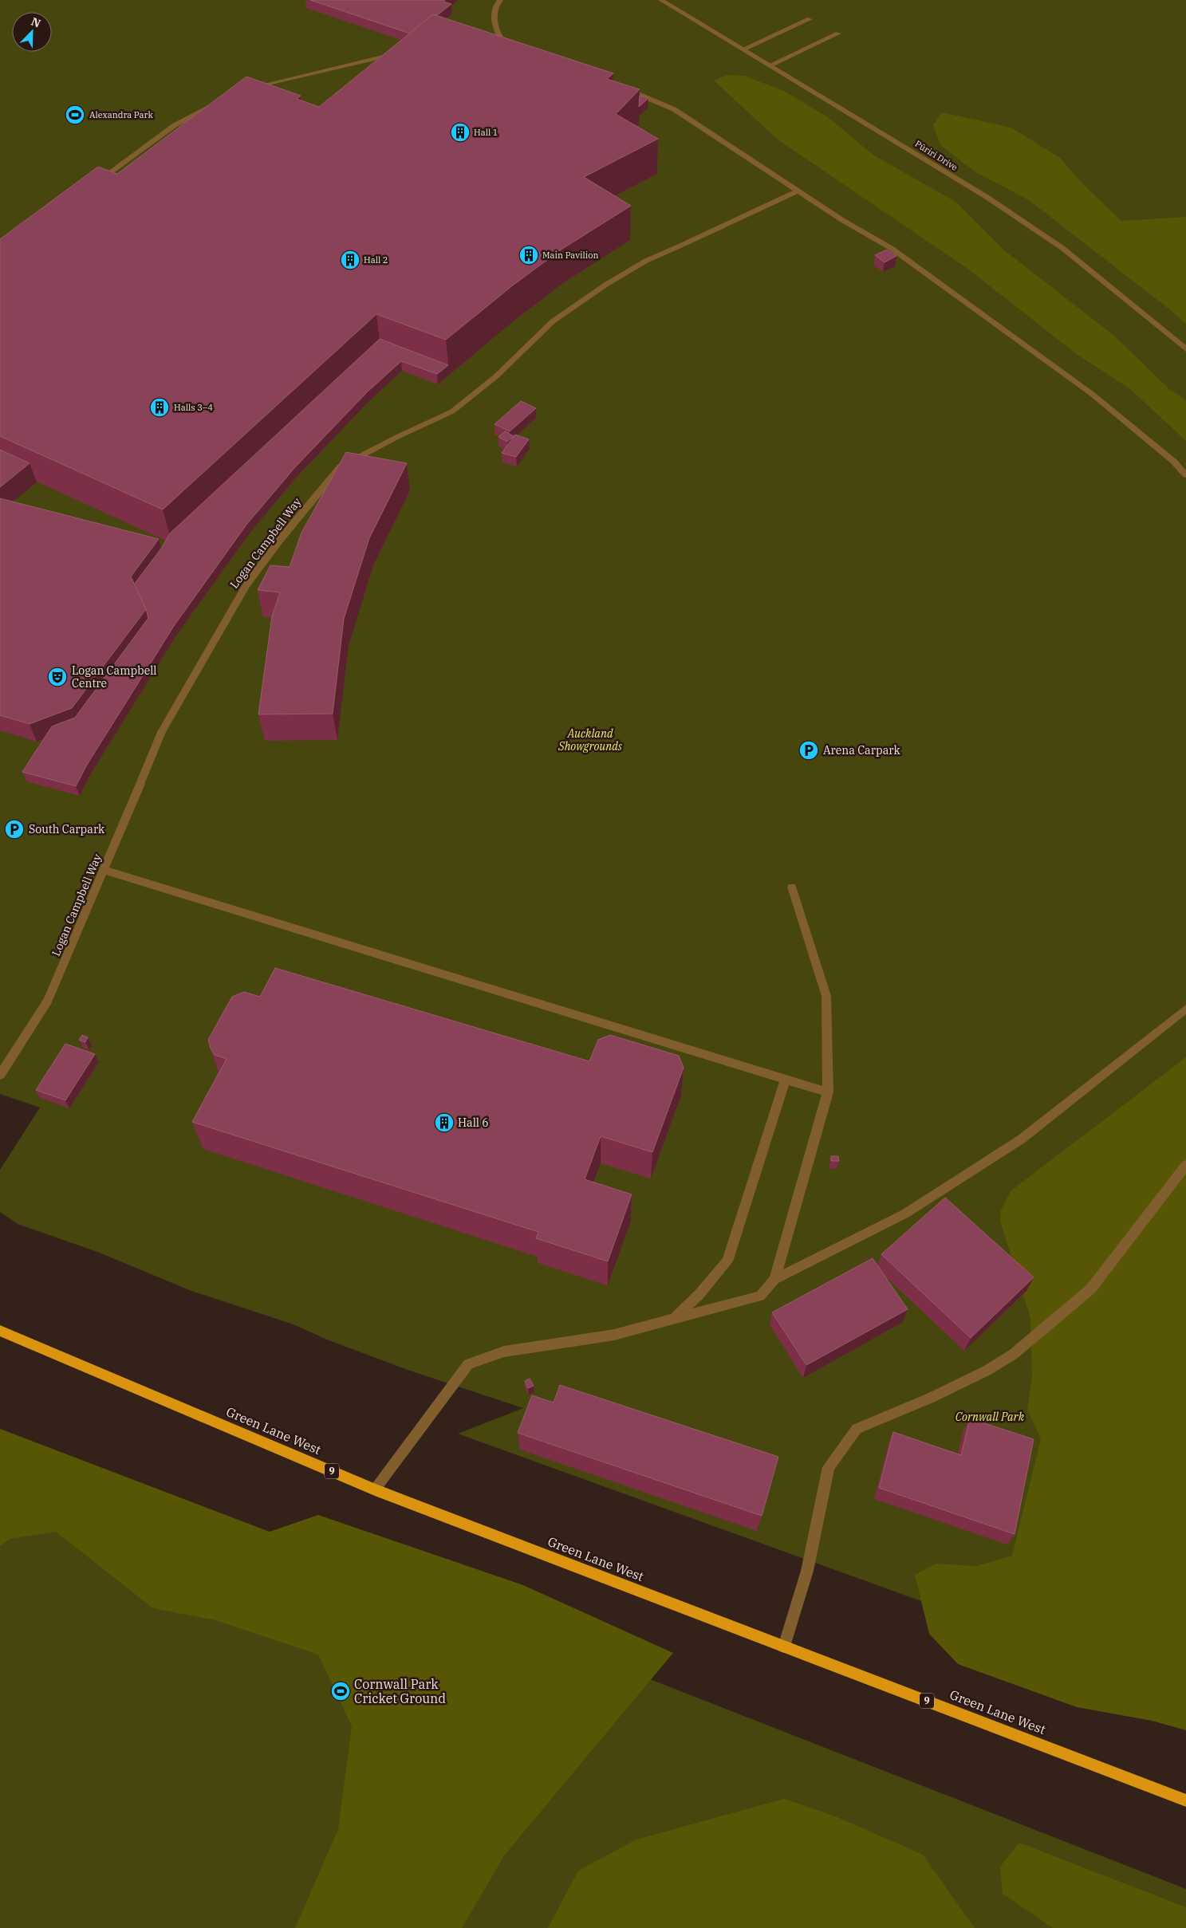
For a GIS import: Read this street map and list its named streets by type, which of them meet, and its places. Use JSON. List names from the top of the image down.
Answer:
{
  "streets": {
    "main road": ["Green Lane West", "9"],
    "street": ["Pūriri Drive", "Logan Campbell Way"]
  },
  "parks": ["Auckland Showgrounds", "Cornwall Park"],
  "places": {
    "sports": ["Alexandra Park", "Cornwall Park Cricket Ground"],
    "building": [
      "Hall 1",
      "Main Pavilion",
      "Hall 2",
      "Halls 3–4",
      "Hall 6"
    ],
    "theatre": ["Logan Campbell Centre"],
    "parking": ["Arena Carpark", "South Carpark"]
  },
  "north": "top right"
}
